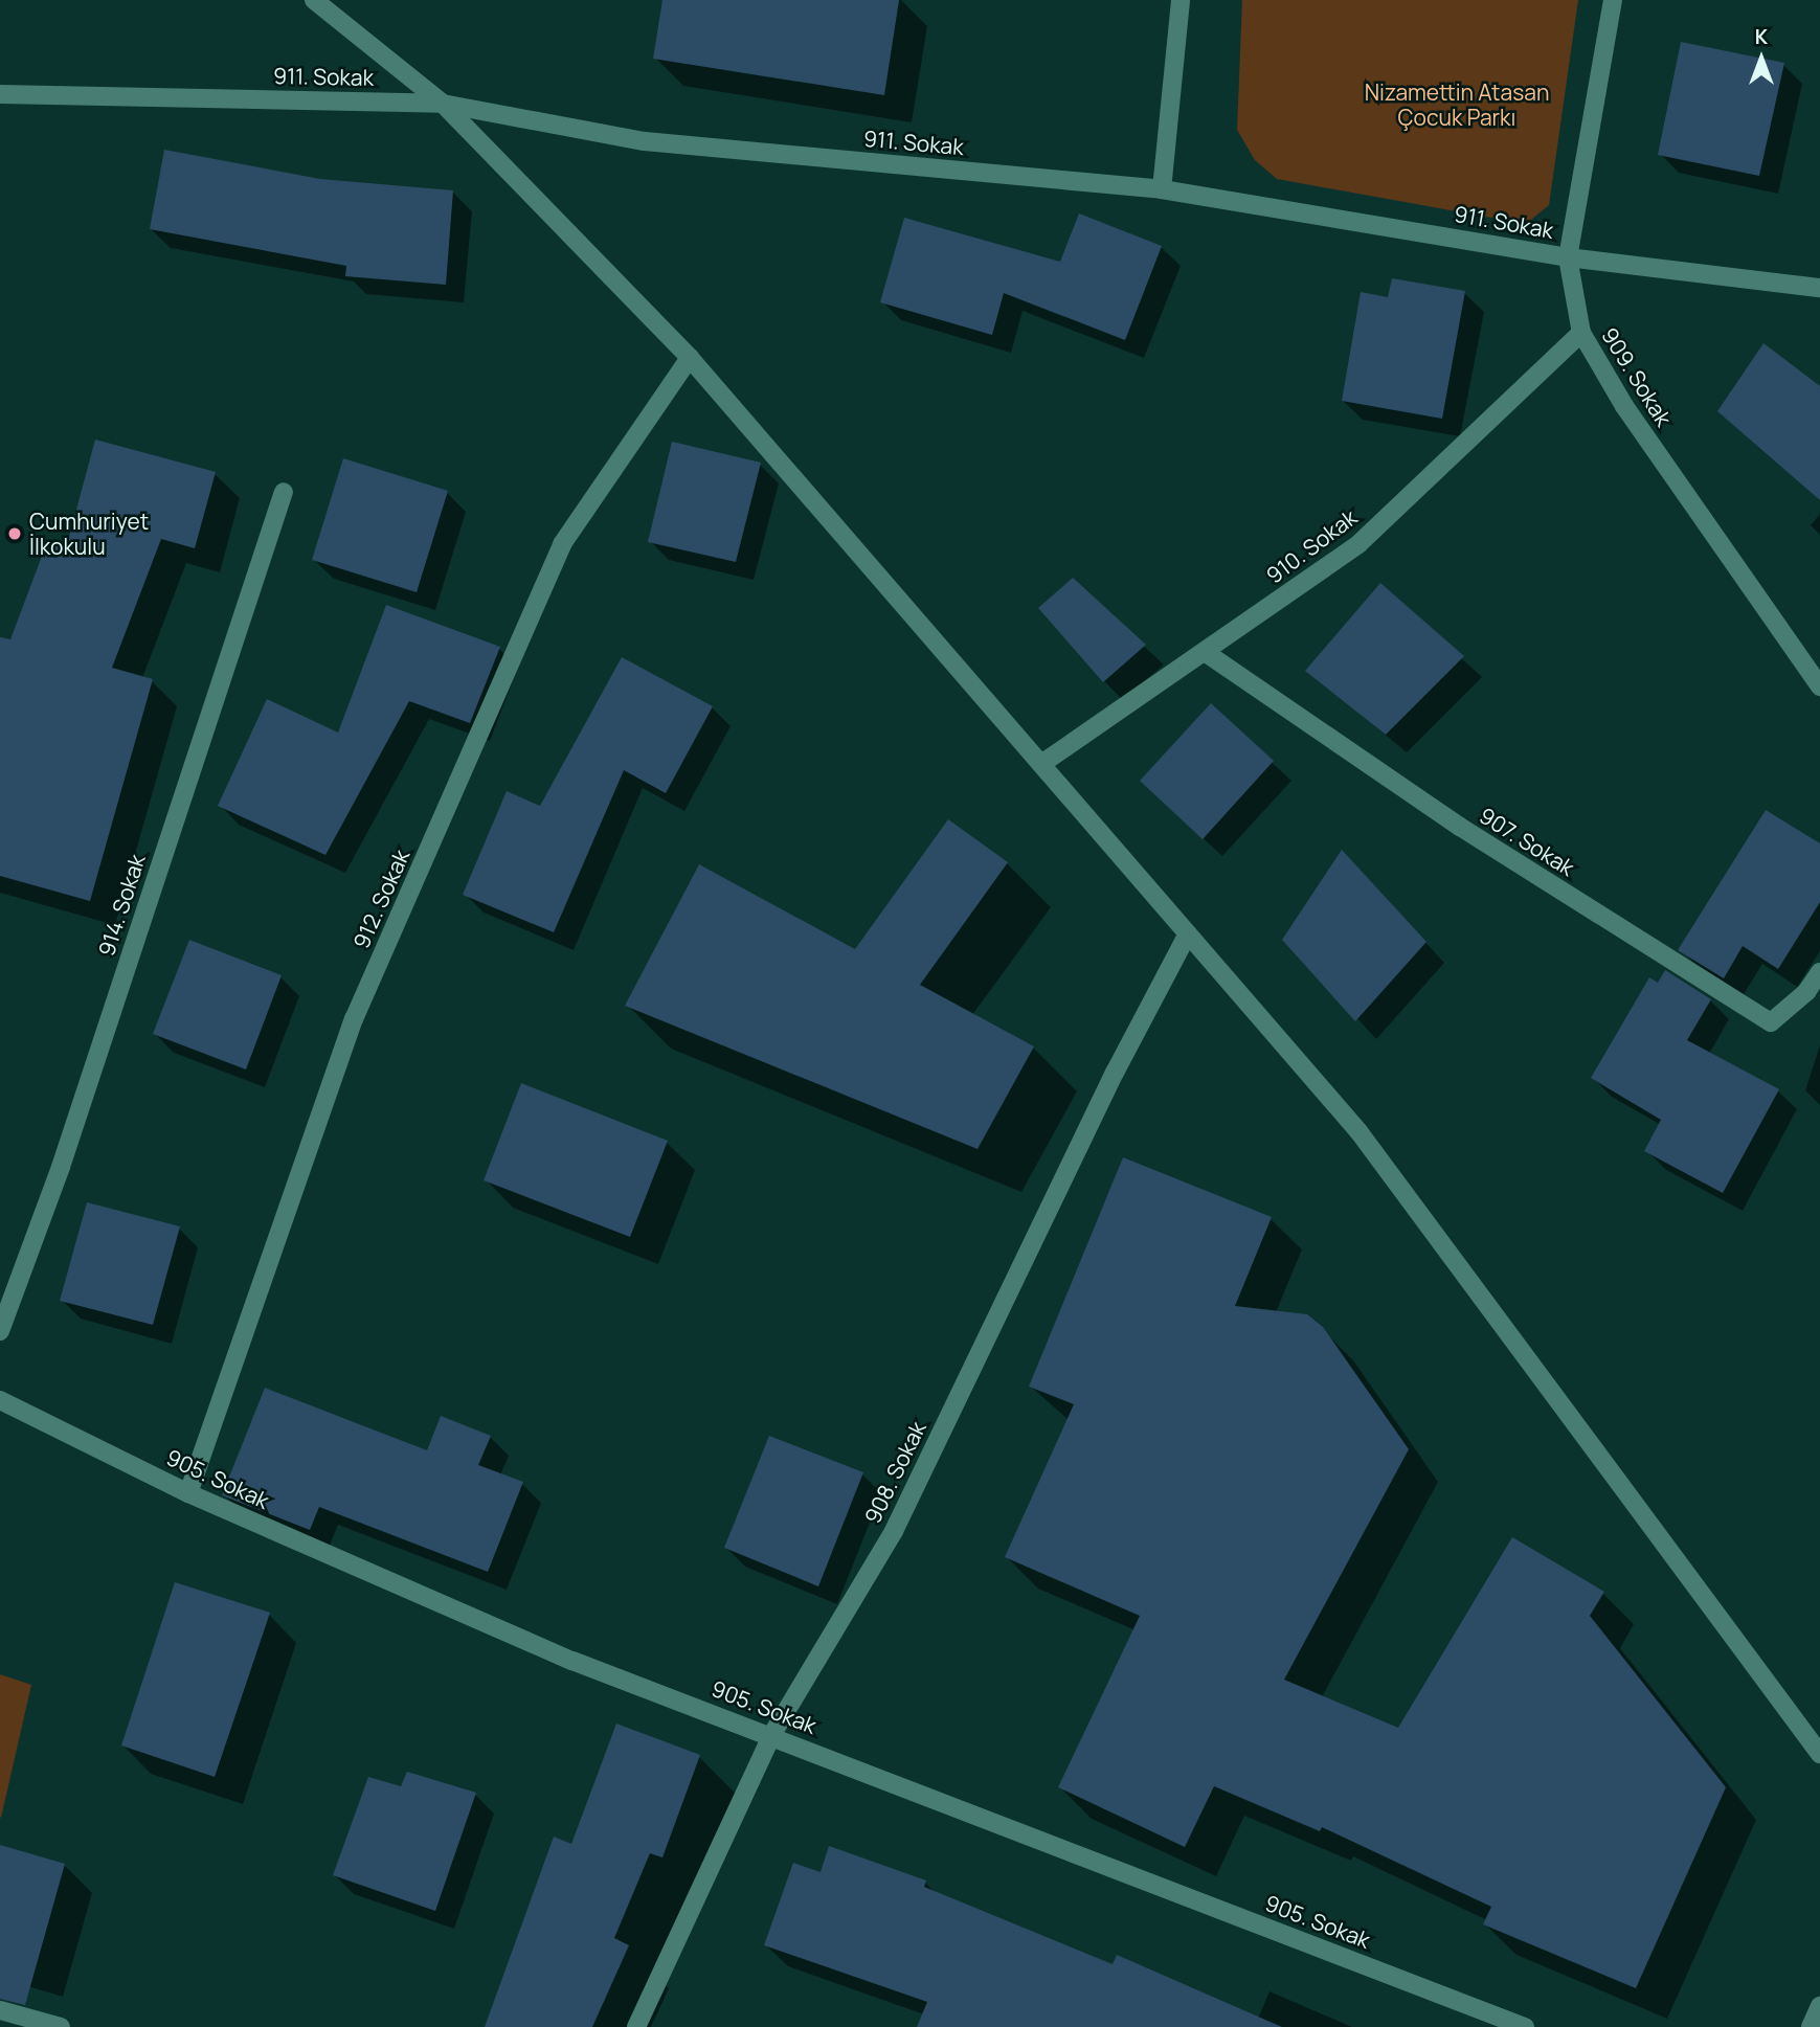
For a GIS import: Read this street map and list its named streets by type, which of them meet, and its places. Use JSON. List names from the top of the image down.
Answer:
{
  "streets": {
    "street": [
      "911. Sokak",
      "909. Sokak",
      "910. Sokak",
      "907. Sokak",
      "912. Sokak",
      "914. Sokak",
      "908. Sokak",
      "905. Sokak"
    ]
  },
  "crossings": [
    ["911. Sokak", "909. Sokak"],
    ["909. Sokak", "910. Sokak"],
    ["910. Sokak", "907. Sokak"],
    ["912. Sokak", "905. Sokak"],
    ["908. Sokak", "905. Sokak"]
  ],
  "parks": ["Nizamettin Atasan Çocuk Parkı"],
  "places": ["Cumhuriyet İlkokulu"],
  "north": "top"
}
